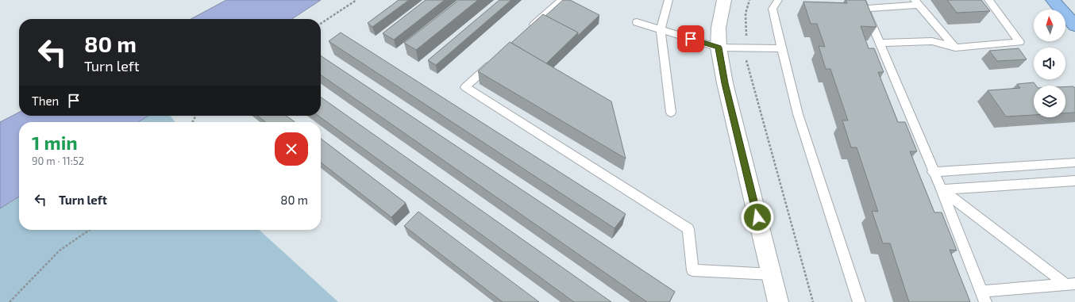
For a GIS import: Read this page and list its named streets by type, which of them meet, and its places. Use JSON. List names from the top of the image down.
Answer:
{
  "north": "top",
  "page": {
    "turn": ["80 m", "Turn left"],
    "then": "Then",
    "heading": ["1 min", "90 m · 11:52"],
    "list": [
      {
        "name": "Turn left",
        "value": "80 m"
      }
    ]
  }
}
